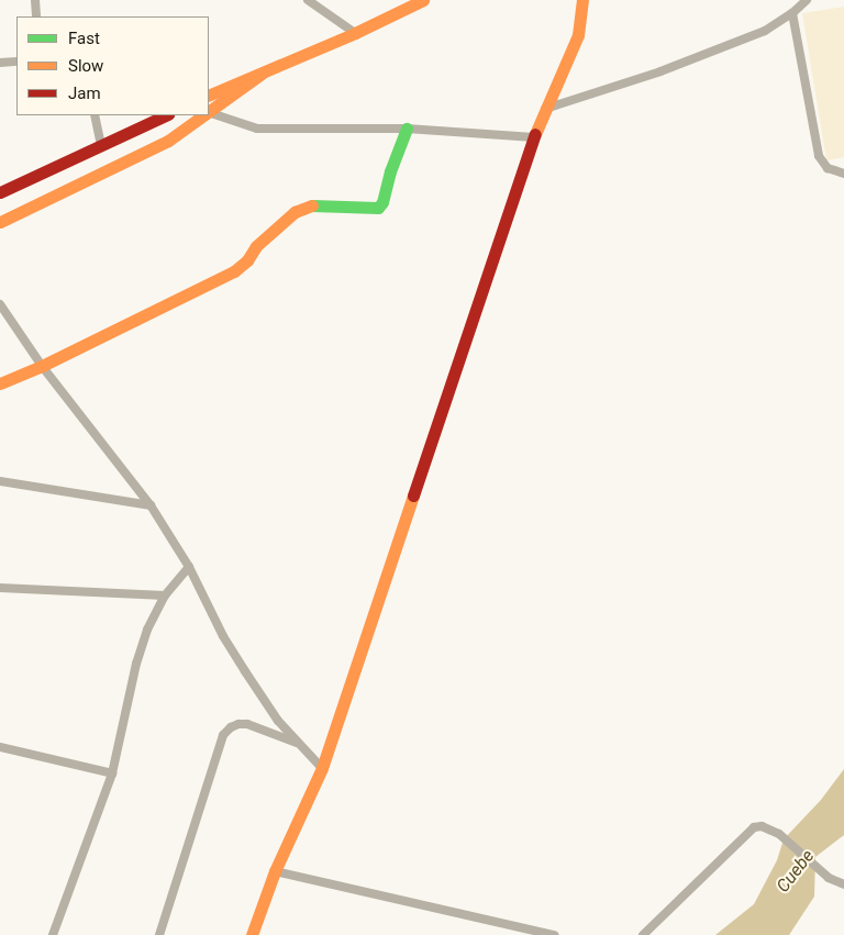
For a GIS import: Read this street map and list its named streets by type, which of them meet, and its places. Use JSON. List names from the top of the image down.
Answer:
{
  "water": ["Cuebe"],
  "legend": ["Fast", "Slow", "Jam"]
}
